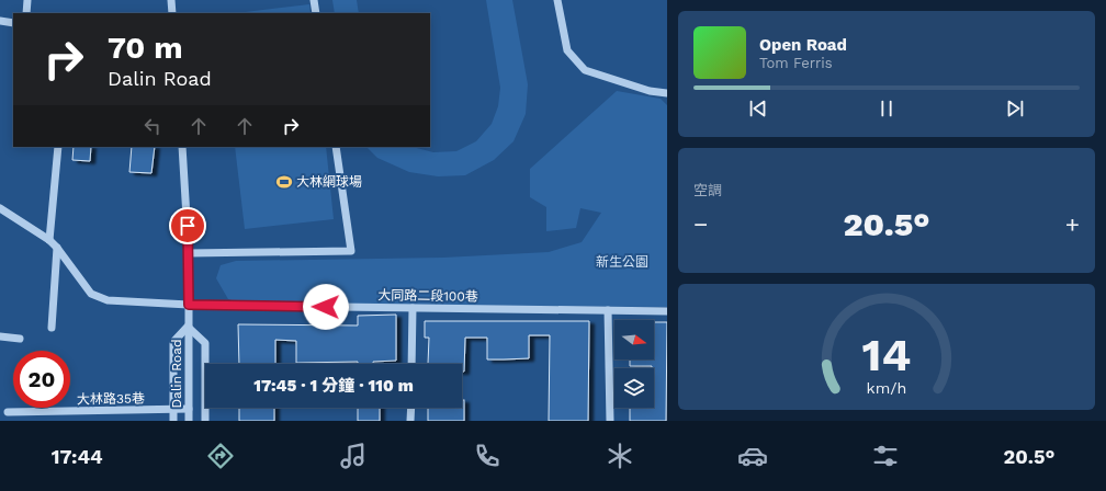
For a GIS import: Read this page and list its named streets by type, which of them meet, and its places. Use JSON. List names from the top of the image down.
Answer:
{
  "streets": {
    "street": ["大同路二段100巷", "Dalin Road", "大林路35巷"]
  },
  "crossings": [
    ["大同路二段100巷", "Dalin Road"],
    ["Dalin Road", "大林路35巷"]
  ],
  "parks": ["新生公園"],
  "places": {
    "sports": ["大林網球場"]
  },
  "north": "right",
  "page": {
    "turn": ["70 m", "Dalin Road"],
    "song": ["Open Road", "Tom Ferris"],
    "tile": "空調",
    "heat": ["−", "20.5°", "+"],
    "limit": "20",
    "trip": "17:45 · 1 分鐘 · 110 m",
    "tabs": ["17:44", "20.5°"],
    "gauge": ["14", "km/h"]
  }
}
